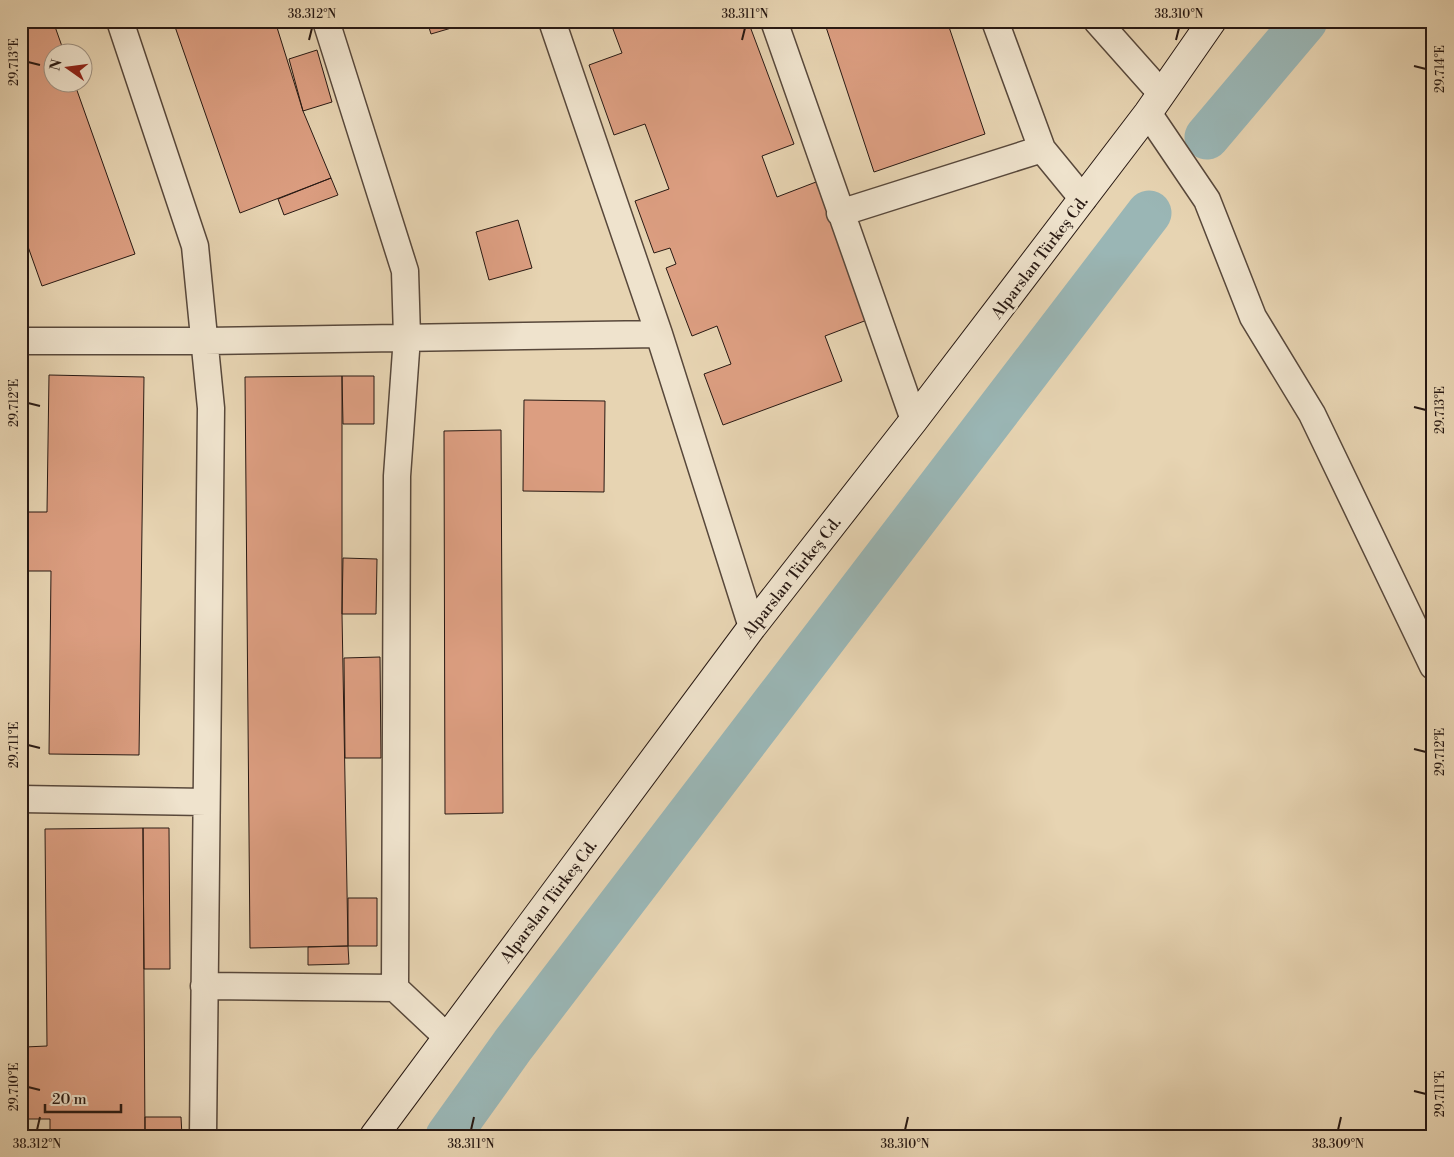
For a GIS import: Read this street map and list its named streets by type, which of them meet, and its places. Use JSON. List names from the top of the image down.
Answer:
{
  "streets": {
    "street": ["Alparslan Türkeş Cd."]
  },
  "scale_bar": "20 m",
  "north": "left",
  "coordinates": [
    "38.312°N",
    "38.311°N",
    "38.310°N",
    "29.713°E",
    "29.714°E",
    "29.712°E",
    "29.711°E",
    "29.710°E",
    "38.309°N"
  ]
}
